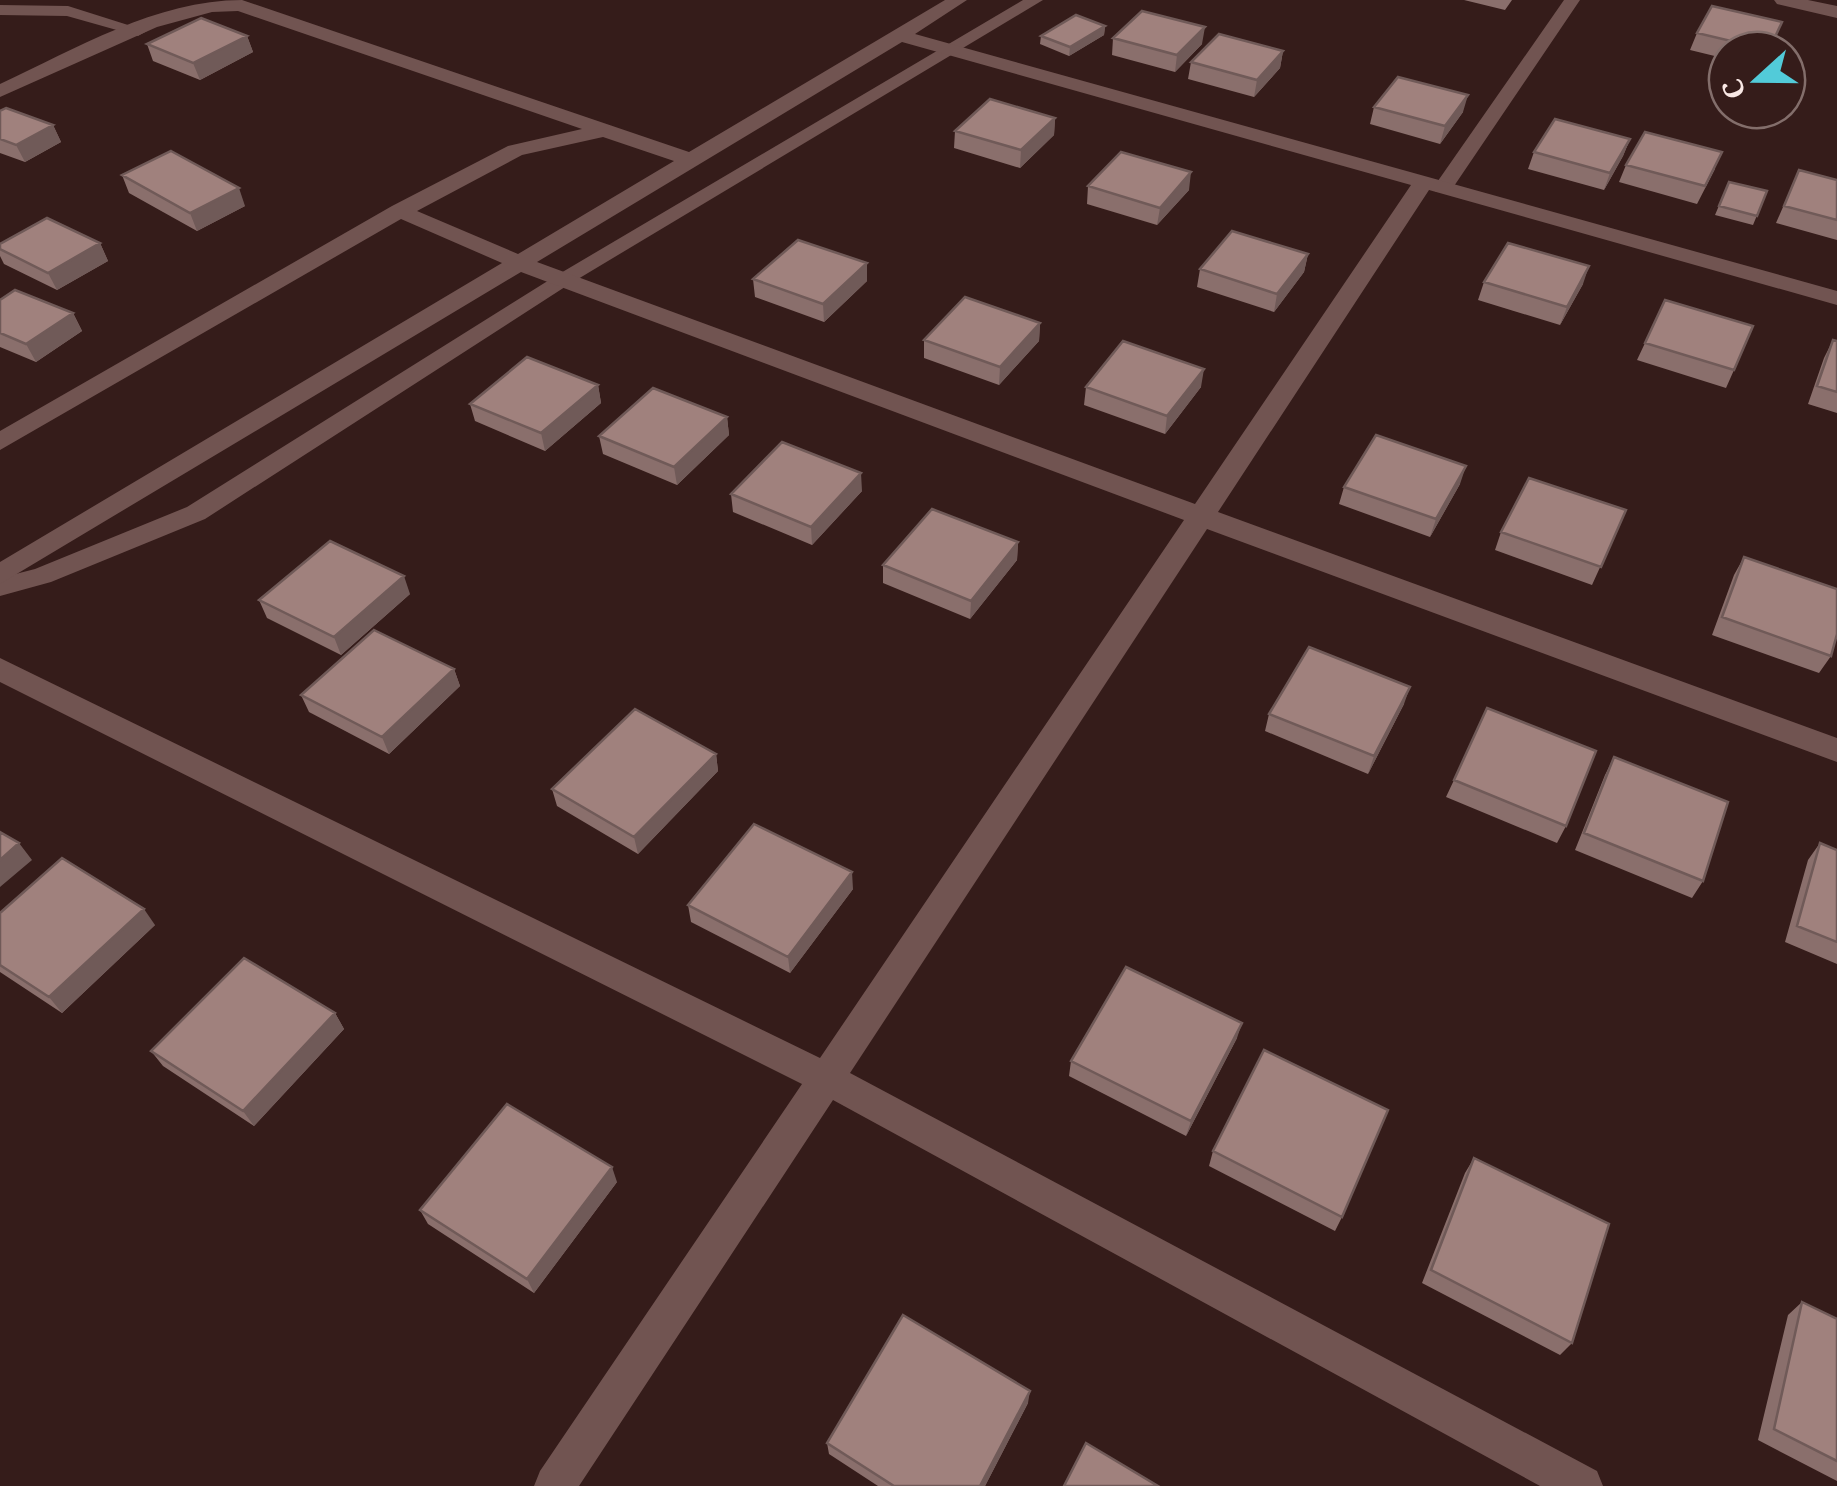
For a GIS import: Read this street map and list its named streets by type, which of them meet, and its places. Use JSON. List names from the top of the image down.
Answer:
{
  "north": "left"
}
